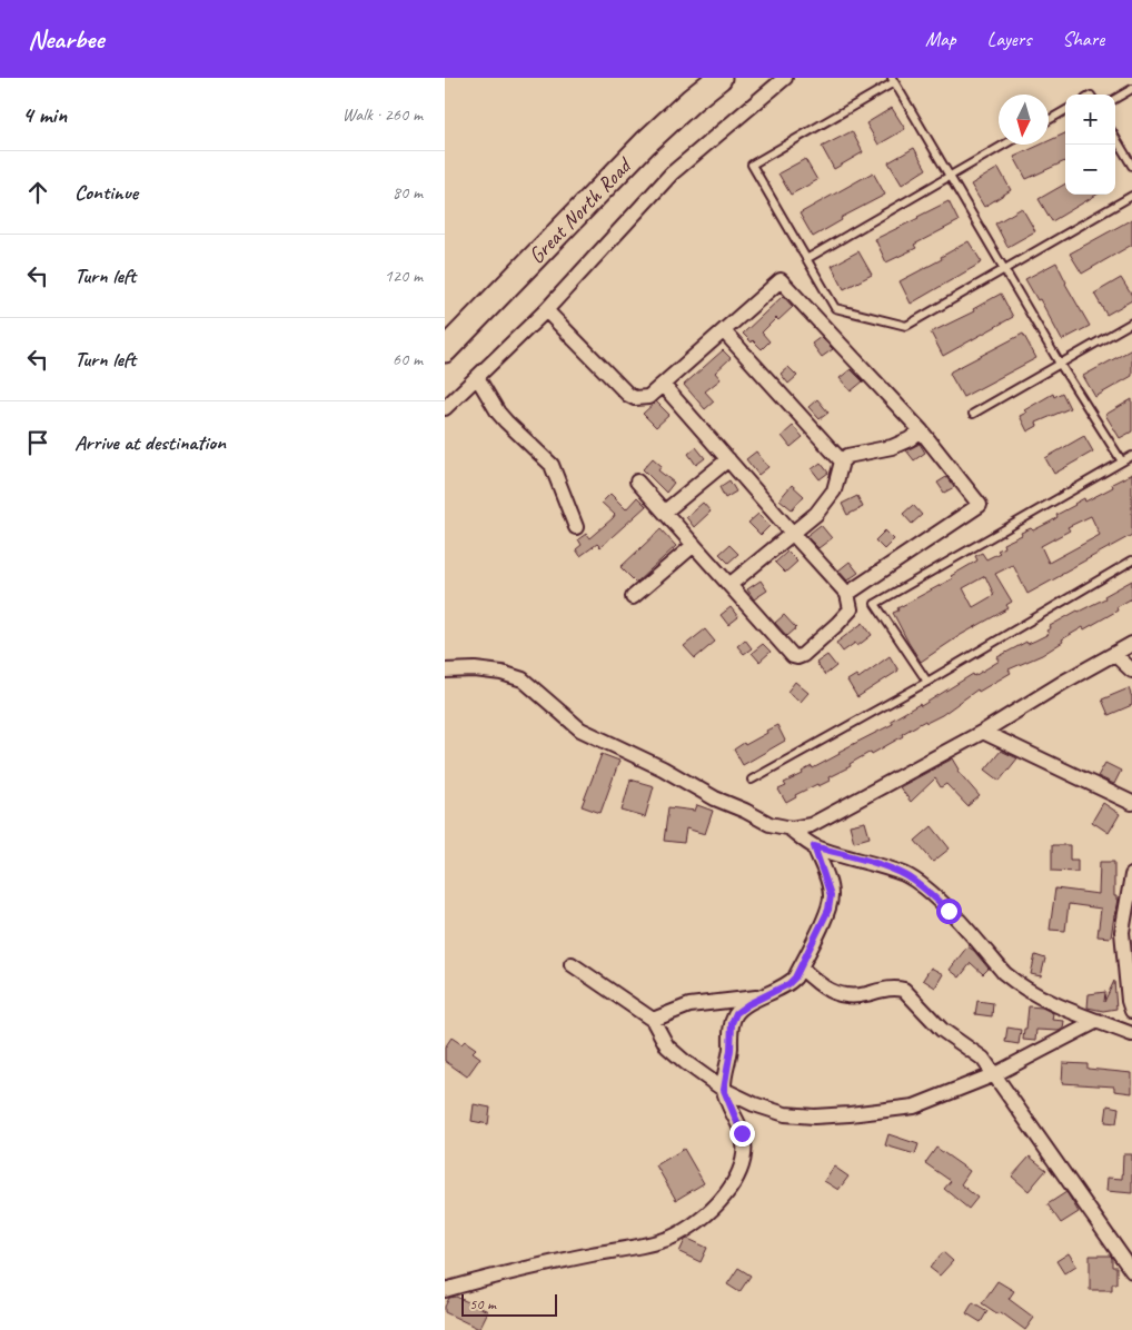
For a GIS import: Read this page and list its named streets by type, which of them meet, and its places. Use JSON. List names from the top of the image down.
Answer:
{
  "streets": {
    "highway": ["Great North Road"]
  },
  "scale_bar": "50 m",
  "north": "bottom",
  "page": {
    "header": "Nearbee",
    "nav": ["Map", "Layers", "Share"],
    "heading": ["4 min", "Walk · 260 m"],
    "map_buttons": ["+", "−"],
    "list": [
      ["Continue", "80 m"],
      ["Turn left", "120 m"],
      ["Turn left", "60 m"],
      "Arrive at destination"
    ],
    "scale": "50 m"
  }
}
